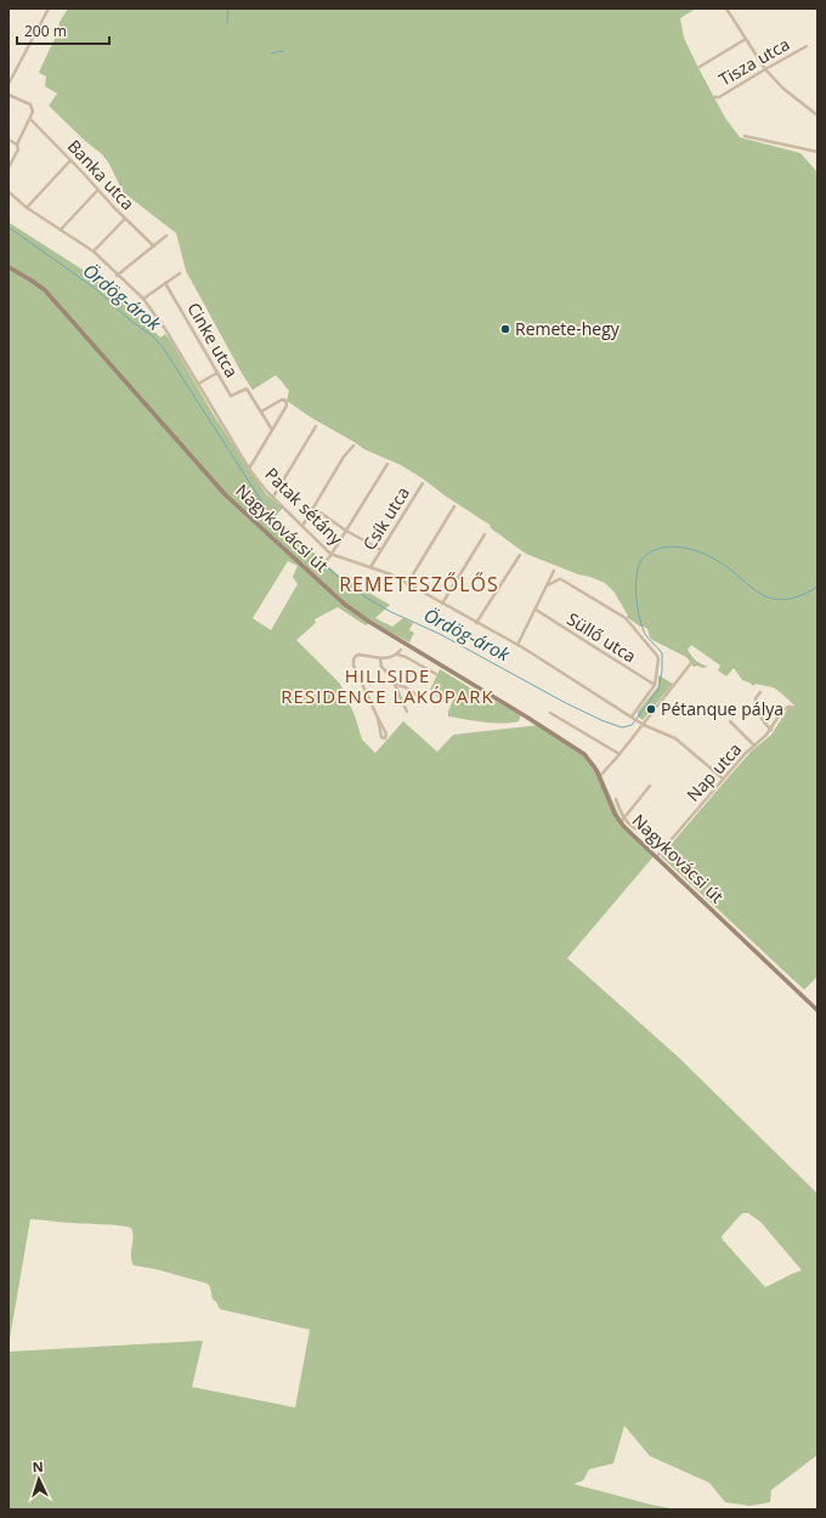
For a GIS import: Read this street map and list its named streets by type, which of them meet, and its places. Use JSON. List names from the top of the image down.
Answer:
{
  "streets": {
    "street": [
      "Tisza utca",
      "Banka utca",
      "Cinke utca",
      "Patak sétány",
      "Csík utca",
      "Nagykovácsi út",
      "Süllő utca",
      "Nap utca"
    ]
  },
  "crossings": [
    ["Patak sétány", "Csík utca"],
    ["Patak sétány", "Nap utca"],
    ["Nagykovácsi út", "Nap utca"]
  ],
  "districts": ["REMETESZŐLŐS", "HILLSIDE RESIDENCE LAKÓPARK"],
  "water": ["Ördög-árok"],
  "places": ["Remete-hegy", "Pétanque pálya"],
  "scale_bar": "200 m",
  "north": "top"
}
